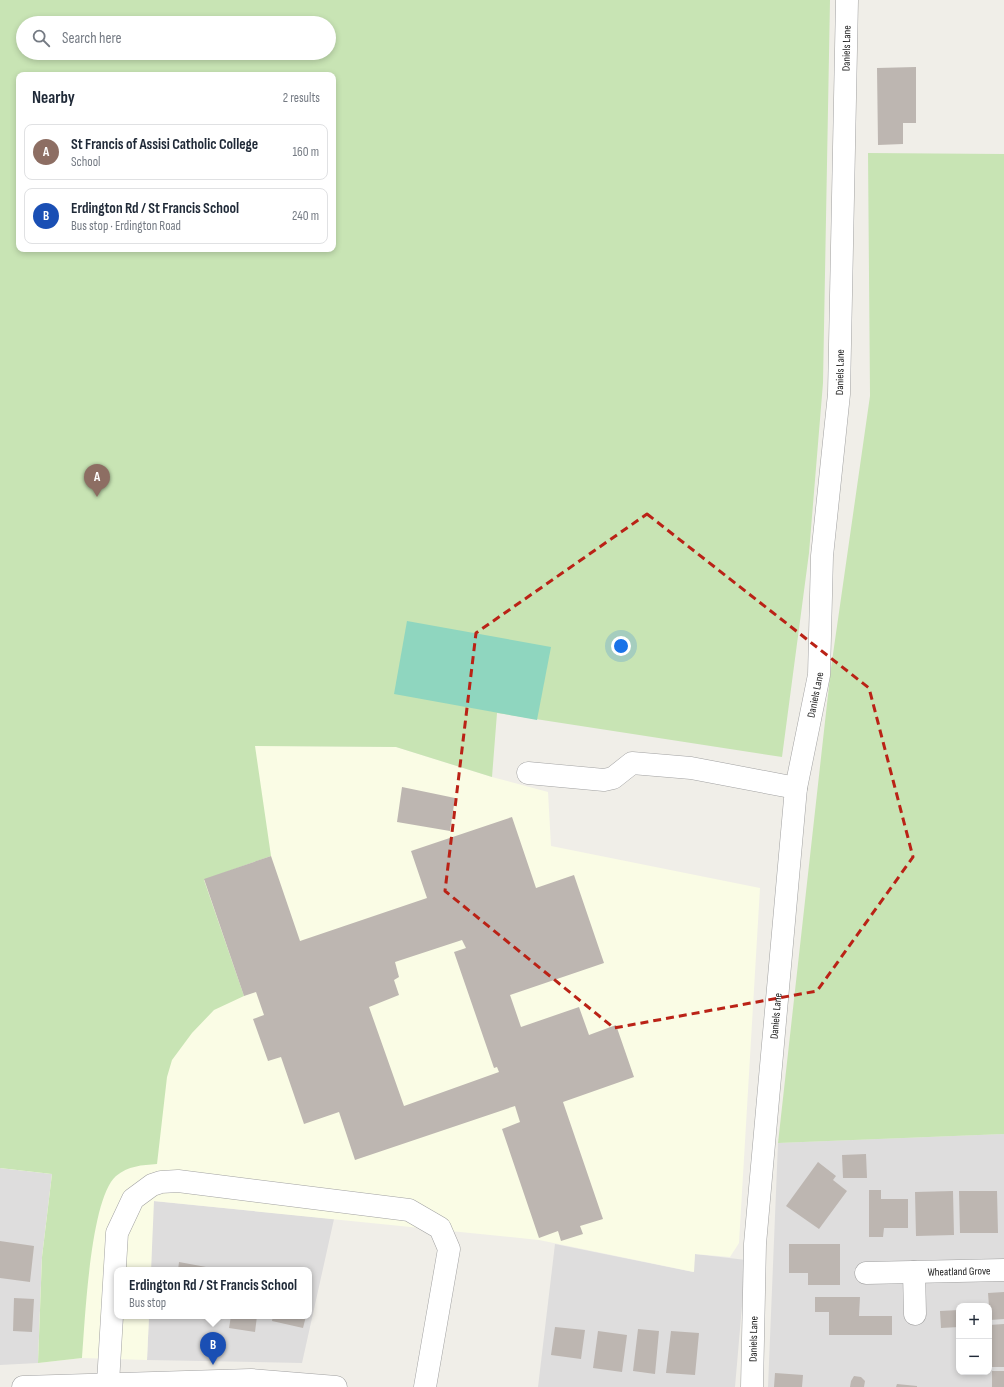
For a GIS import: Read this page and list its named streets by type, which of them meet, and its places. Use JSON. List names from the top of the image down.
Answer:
{
  "streets": {
    "street": ["Daniels Lane", "Wheatland Grove"]
  },
  "page": {
    "search": "Search here",
    "heading": ["Nearby", "2 results"],
    "list": [
      {
        "mark": "A",
        "name": "St Francis of Assisi Catholic College",
        "note": "School",
        "value": "160 m"
      },
      {
        "mark": "B",
        "name": "Erdington Rd / St Francis School",
        "note": "Bus stop · Erdington Road",
        "value": "240 m"
      }
    ],
    "pins": ["A", "B"],
    "popup": ["Erdington Rd / St Francis School", "Bus stop"],
    "map_buttons": ["+", "−"]
  }
}
